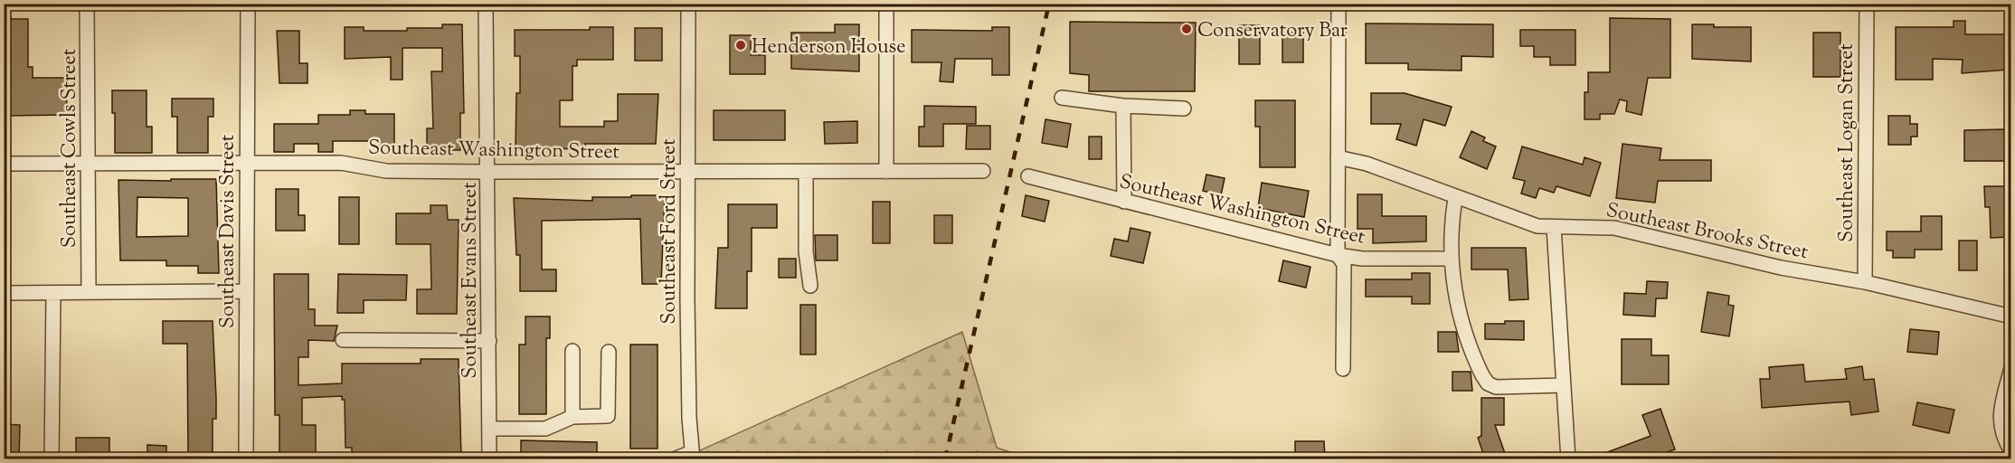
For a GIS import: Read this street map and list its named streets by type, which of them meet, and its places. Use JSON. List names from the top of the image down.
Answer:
{
  "streets": {
    "street": [
      "Southeast Logan Street",
      "Southeast Cowls Street",
      "Southeast Washington Street",
      "Southeast Brooks Street",
      "Southeast Davis Street",
      "Southeast Ford Street",
      "Southeast Evans Street"
    ]
  },
  "crossings": [
    ["Southeast Logan Street", "Southeast Brooks Street"],
    ["Southeast Cowls Street", "Southeast Washington Street"],
    ["Southeast Washington Street", "Southeast Davis Street"],
    ["Southeast Washington Street", "Southeast Ford Street"],
    ["Southeast Washington Street", "Southeast Evans Street"]
  ],
  "places": ["Conservatory Bar", "Henderson House"]
}
